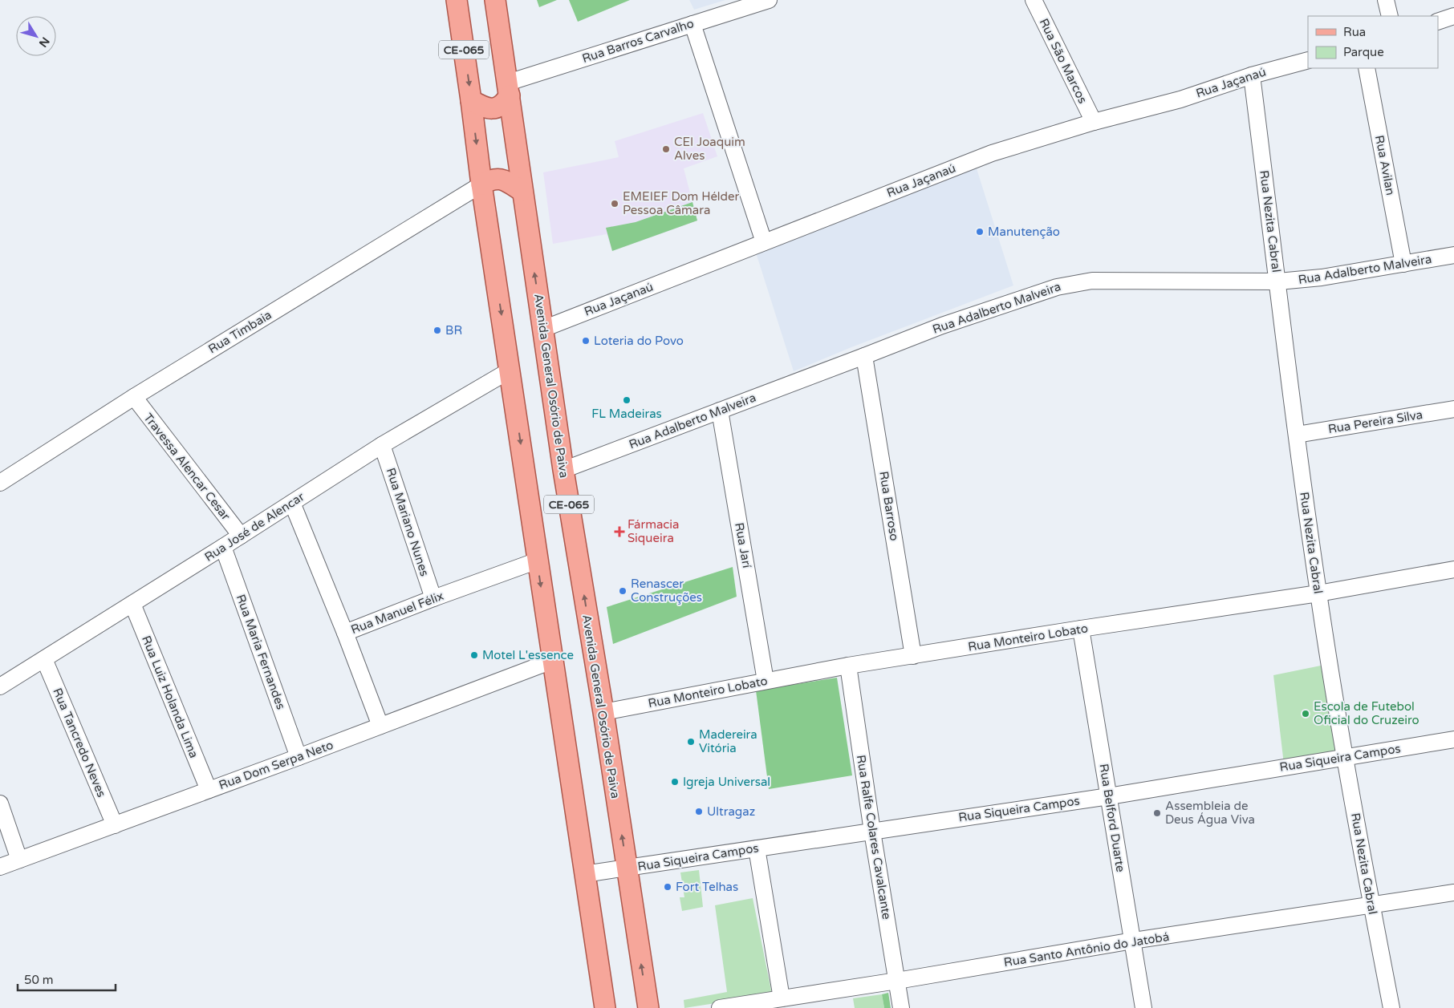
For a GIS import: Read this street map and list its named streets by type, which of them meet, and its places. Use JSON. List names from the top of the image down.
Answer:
{
  "streets": {
    "main road": ["CE-065", "Avenida General Osório de Paiva"],
    "street": [
      "Rua Barros Carvalho",
      "Rua São Marcos",
      "Rua Jaçanaú",
      "Rua Avilan",
      "Rua Nezita Cabral",
      "Rua Adalberto Malveira",
      "Rua Timbaia",
      "Rua Pereira Silva",
      "Travessa Alencar Cesar",
      "Rua Barroso",
      "Rua Mariano Nunes",
      "Rua José de Alencar",
      "Rua Jarí",
      "Rua Manuel Félix",
      "Rua Monteiro Lobato",
      "Rua Maria Fernandes",
      "Rua Luiz Holanda Lima",
      "Rua Tancredo Neves",
      "Rua Siqueira Campos",
      "Rua Dom Serpa Neto",
      "Rua Belford Duarte",
      "Rua Ralfe Colares Cavalcante",
      "Rua Santo Antônio do Jatobá"
    ]
  },
  "crossings": [
    ["Rua Barros Carvalho", "Avenida General Osório de Paiva"],
    ["CE-065", "Rua Timbaia"],
    ["CE-065", "Rua José de Alencar"],
    ["CE-065", "Rua Manuel Félix"],
    ["CE-065", "Rua Siqueira Campos"],
    ["CE-065", "Rua Dom Serpa Neto"],
    ["Rua São Marcos", "Rua Jaçanaú"],
    ["Rua Jaçanaú", "Rua Nezita Cabral"],
    ["Rua Jaçanaú", "Avenida General Osório de Paiva"],
    ["Rua Avilan", "Rua Adalberto Malveira"],
    ["Rua Nezita Cabral", "Rua Adalberto Malveira"],
    ["Rua Nezita Cabral", "Rua Pereira Silva"],
    ["Rua Nezita Cabral", "Rua Monteiro Lobato"],
    ["Rua Nezita Cabral", "Rua Siqueira Campos"],
    ["Rua Nezita Cabral", "Rua Santo Antônio do Jatobá"],
    ["Rua Adalberto Malveira", "Avenida General Osório de Paiva"],
    ["Rua Adalberto Malveira", "Rua Barroso"],
    ["Rua Adalberto Malveira", "Rua Jarí"],
    ["Rua Timbaia", "Travessa Alencar Cesar"],
    ["Avenida General Osório de Paiva", "Rua Monteiro Lobato"],
    ["Avenida General Osório de Paiva", "Rua Siqueira Campos"],
    ["Travessa Alencar Cesar", "Rua José de Alencar"],
    ["Rua Barroso", "Rua Monteiro Lobato"],
    ["Rua Mariano Nunes", "Rua José de Alencar"],
    ["Rua Mariano Nunes", "Rua Manuel Félix"],
    ["Rua José de Alencar", "Rua Manuel Félix"],
    ["Rua José de Alencar", "Rua Maria Fernandes"],
    ["Rua José de Alencar", "Rua Luiz Holanda Lima"],
    ["Rua José de Alencar", "Rua Tancredo Neves"],
    ["Rua Jarí", "Rua Monteiro Lobato"],
    ["Rua Monteiro Lobato", "Rua Belford Duarte"],
    ["Rua Monteiro Lobato", "Rua Ralfe Colares Cavalcante"],
    ["Rua Maria Fernandes", "Rua Dom Serpa Neto"],
    ["Rua Luiz Holanda Lima", "Rua Dom Serpa Neto"],
    ["Rua Tancredo Neves", "Rua Dom Serpa Neto"],
    ["Rua Siqueira Campos", "Rua Belford Duarte"],
    ["Rua Siqueira Campos", "Rua Ralfe Colares Cavalcante"],
    ["Rua Belford Duarte", "Rua Santo Antônio do Jatobá"],
    ["Rua Ralfe Colares Cavalcante", "Rua Santo Antônio do Jatobá"]
  ],
  "places": {
    "other": [
      "CEI Joaquim Alves",
      "EMEIEF Dom Hélder Pessoa Câmara",
      "Manutenção",
      "BR",
      "Loteria do Povo",
      "FL Madeiras",
      "Renascer Construções",
      "Motel L'essence",
      "Escola de Futebol Oficial do Cruzeiro",
      "Madereira Vitória",
      "Igreja Universal",
      "Ultragaz",
      "Assembleia de Deus Água Viva",
      "Fort Telhas"
    ],
    "health": ["Fármacia Siqueira"]
  },
  "legend": ["Rua", "Parque"],
  "scale_bar": "50 m",
  "north": "bottom right"
}
